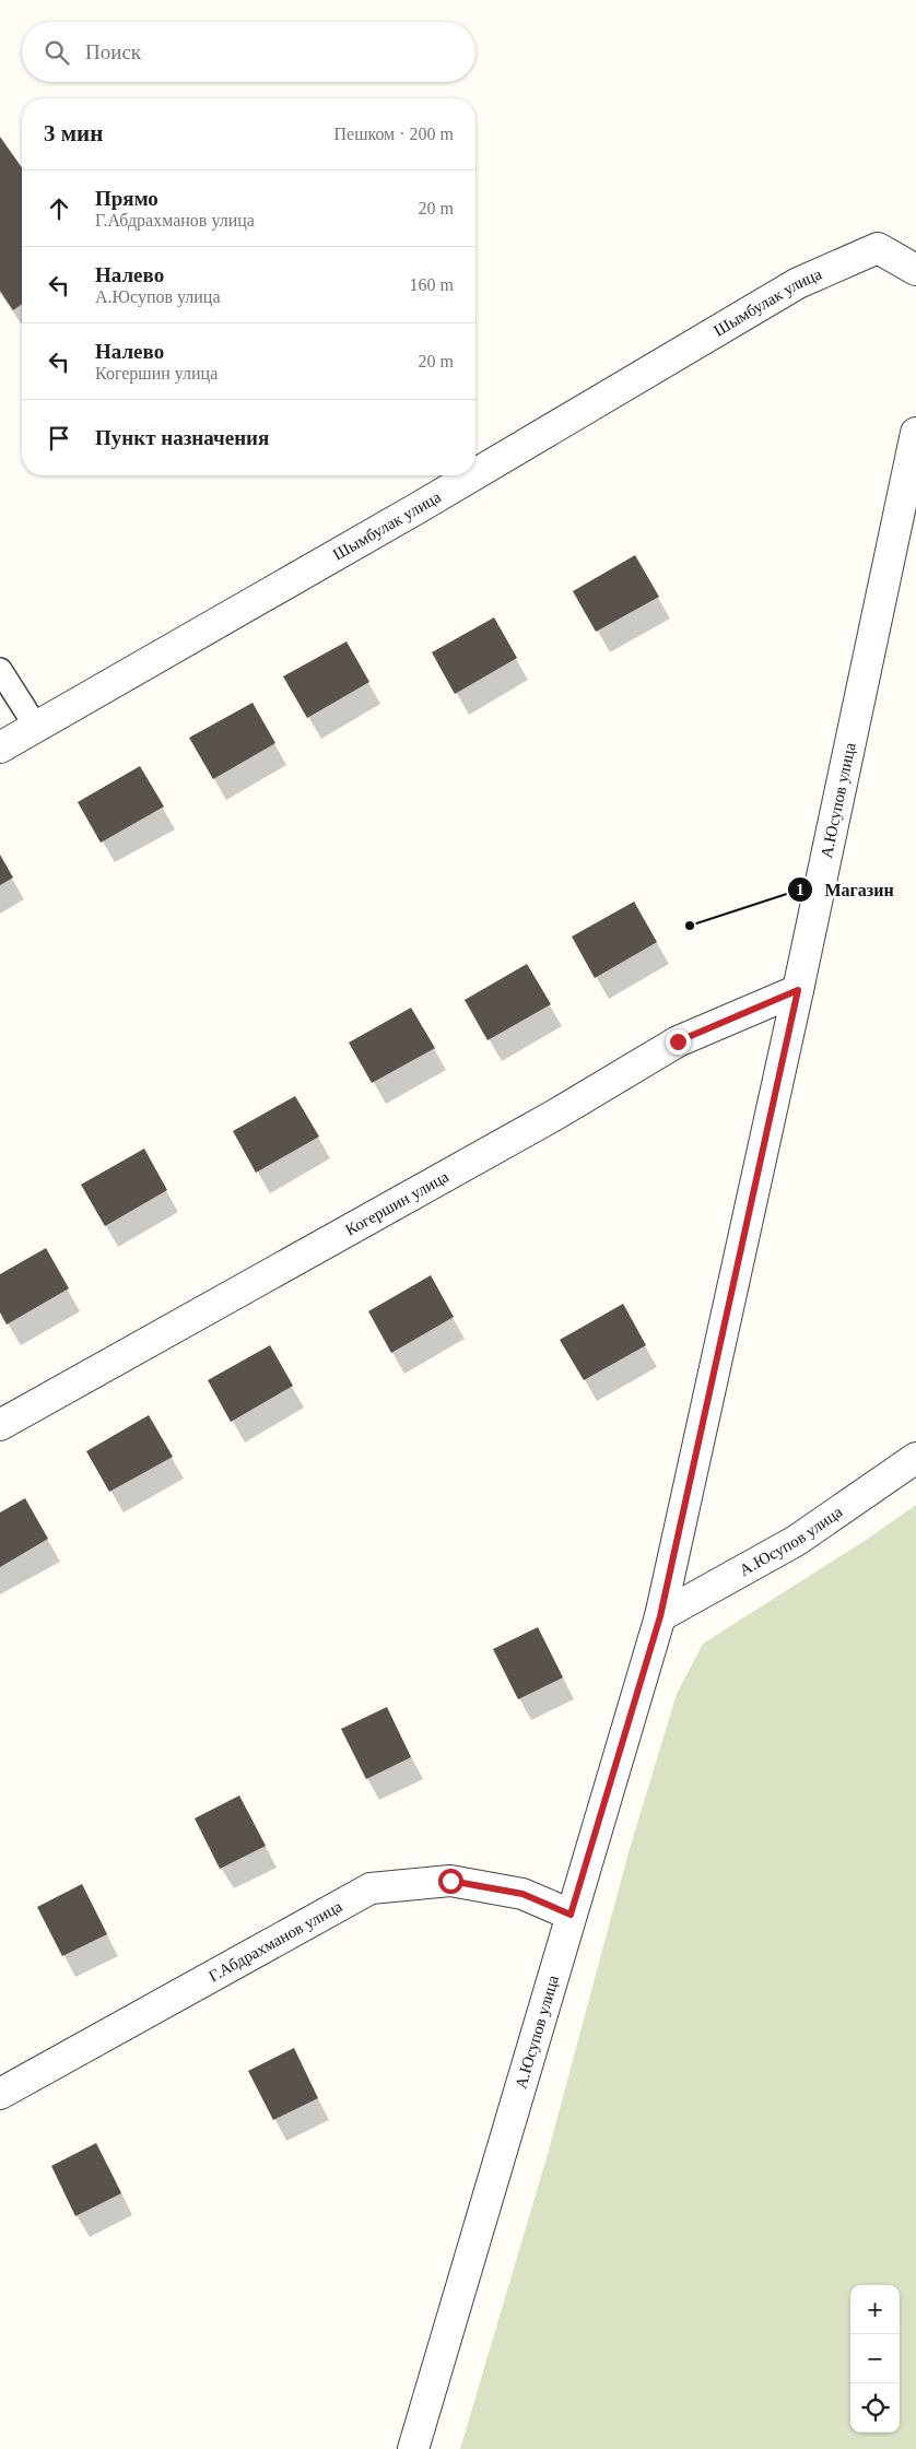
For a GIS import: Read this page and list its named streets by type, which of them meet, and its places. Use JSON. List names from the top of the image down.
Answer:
{
  "streets": {
    "street": [
      "Шымбулак улица",
      "А.Юсупов улица",
      "Когершин улица",
      "Г.Абдрахманов улица"
    ]
  },
  "crossings": [
    ["А.Юсупов улица", "Когершин улица"],
    ["А.Юсупов улица", "Г.Абдрахманов улица"]
  ],
  "places": ["Магазин"],
  "page": {
    "search": "Поиск",
    "heading": ["3 мин", "Пешком · 200 m"],
    "list": [
      ["Прямо", "Г.Абдрахманов улица", "20 m"],
      ["Налево", "А.Юсупов улица", "160 m"],
      ["Налево", "Когершин улица", "20 m"],
      "Пункт назначения"
    ],
    "map_buttons": ["+", "−"]
  }
}
